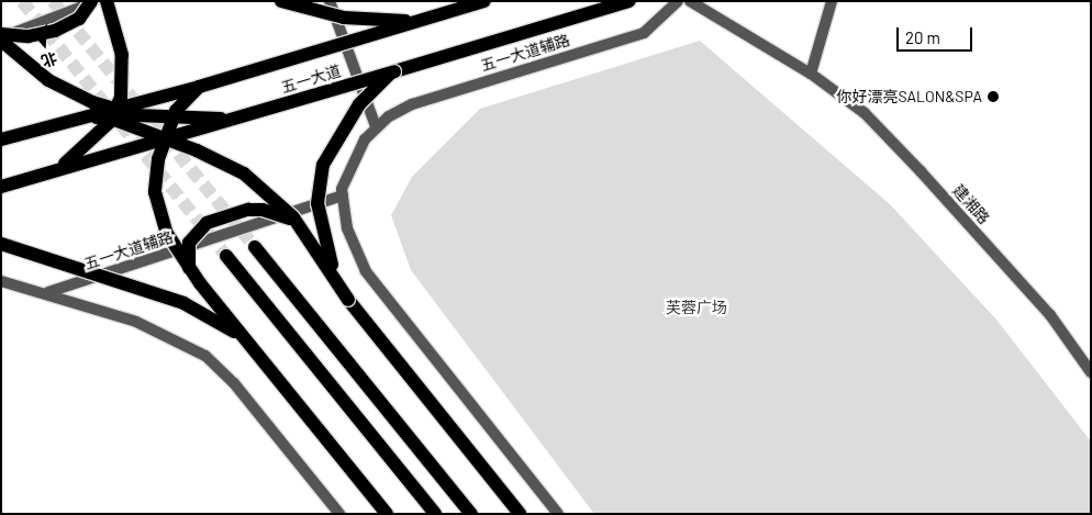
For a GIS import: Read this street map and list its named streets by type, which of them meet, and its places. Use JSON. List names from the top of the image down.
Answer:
{
  "streets": {
    "main road": ["五一大道"],
    "street": ["五一大道辅路", "建湘路"]
  },
  "parks": ["芙蓉广场"],
  "places": ["你好漂亮SALON&SPA"],
  "scale_bar": "20 m",
  "north": "bottom"
}
